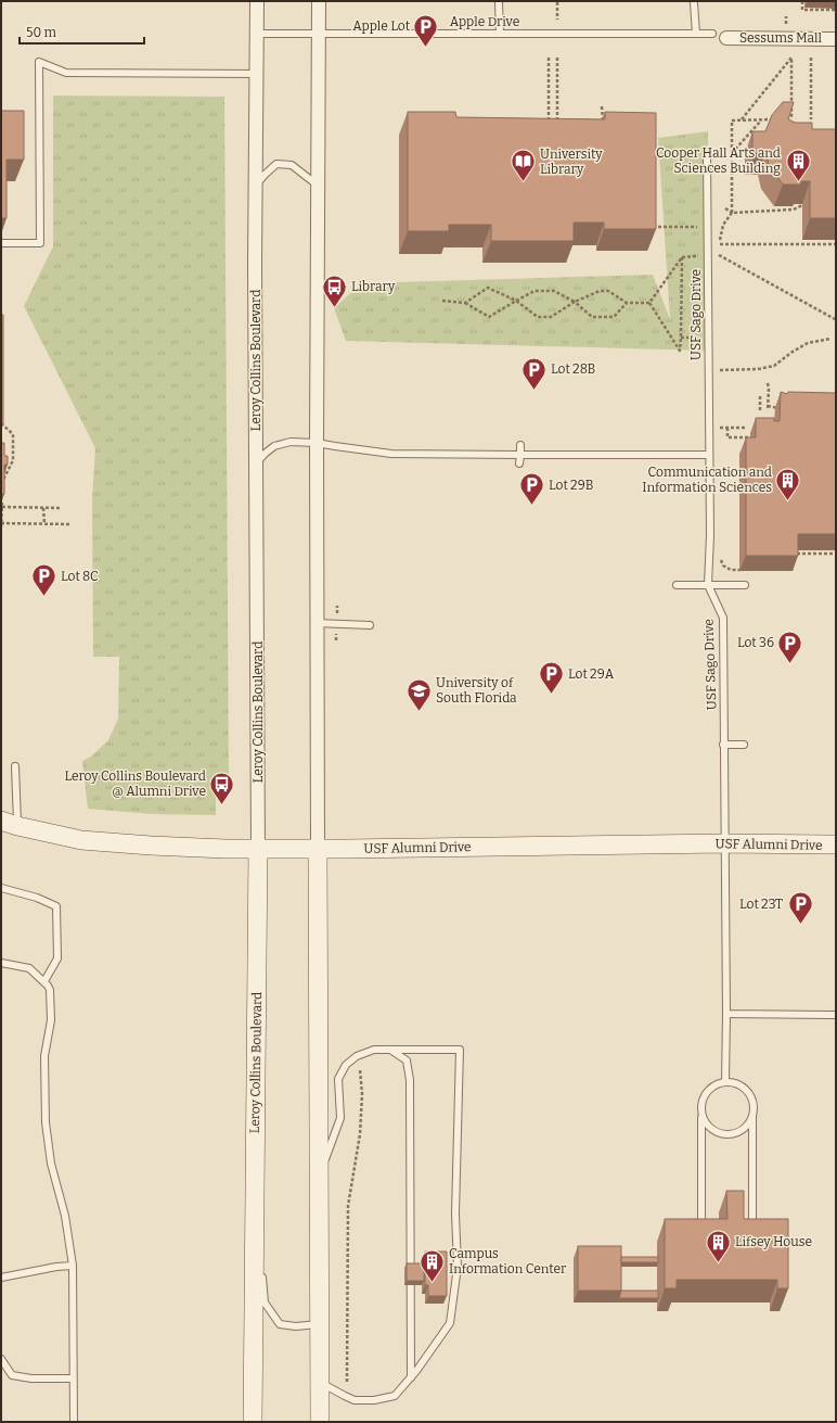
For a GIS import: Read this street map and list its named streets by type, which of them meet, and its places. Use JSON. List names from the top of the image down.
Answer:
{
  "streets": {
    "street": ["Sessums Mall", "Leroy Collins Boulevard", "USF Alumni Drive"],
    "lane": ["Apple Drive", "USF Sago Drive"]
  },
  "crossings": [
    ["Apple Drive", "Leroy Collins Boulevard"],
    ["USF Sago Drive", "USF Alumni Drive"],
    ["Leroy Collins Boulevard", "USF Alumni Drive"]
  ],
  "places": {
    "parking": [
      "Apple Lot",
      "Lot 28B",
      "Lot 29B",
      "Lot 8C",
      "Lot 36",
      "Lot 29A",
      "Lot 23T"
    ],
    "building": [
      "Cooper Hall Arts and Sciences Building",
      "Communication and Information Sciences",
      "Lifsey House",
      "Campus Information Center"
    ],
    "library": ["University Library"],
    "bus stop": ["Library", "Leroy Collins Boulevard @ Alumni Drive"],
    "school or university": ["University of South Florida"]
  },
  "scale_bar": "50 m"
}
